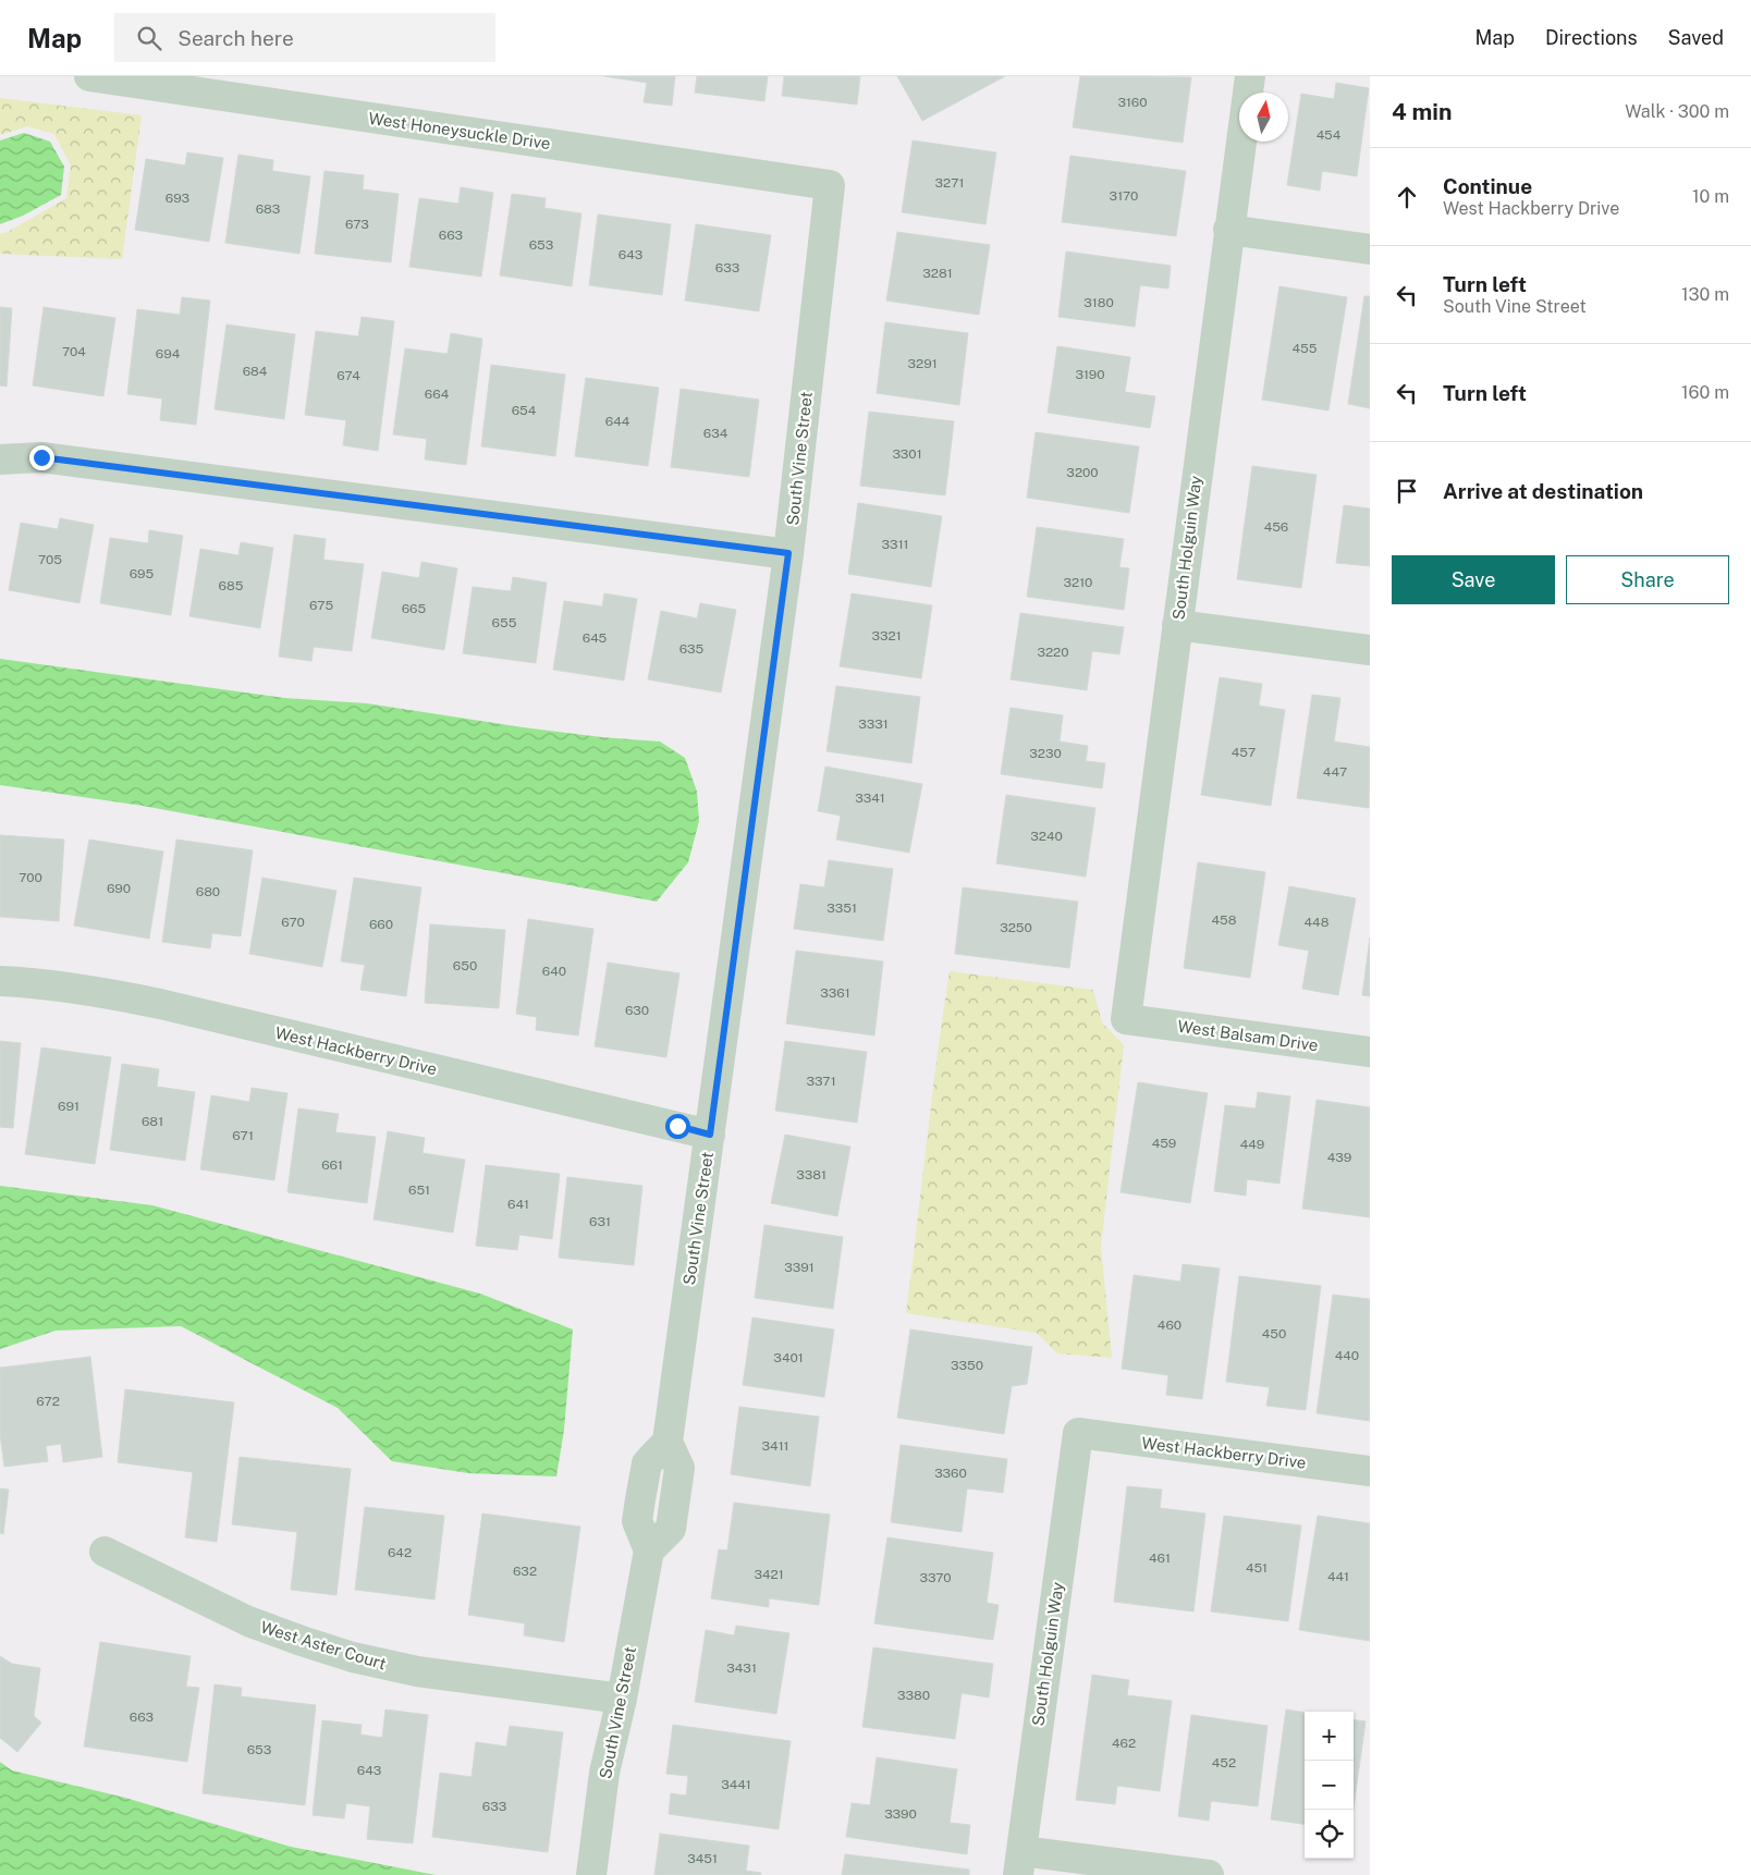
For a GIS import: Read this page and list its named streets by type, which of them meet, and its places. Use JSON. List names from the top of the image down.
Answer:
{
  "streets": {
    "street": [
      "West Honeysuckle Drive",
      "South Vine Street",
      "South Holguin Way",
      "West Balsam Drive",
      "West Hackberry Drive",
      "West Aster Court"
    ]
  },
  "crossings": [
    ["West Honeysuckle Drive", "South Vine Street"],
    ["South Vine Street", "West Hackberry Drive"],
    ["South Vine Street", "West Aster Court"],
    ["South Holguin Way", "West Balsam Drive"],
    ["South Holguin Way", "West Hackberry Drive"]
  ],
  "house_numbers": [
    "3160",
    "454",
    "3271",
    "3170",
    "693",
    "683",
    "673",
    "663",
    "653",
    "643",
    "633",
    "3281",
    "3180",
    "455",
    "704",
    "694",
    "3291",
    "684",
    "3190",
    "674",
    "664",
    "654",
    "644",
    "634",
    "3301",
    "3200",
    "456",
    "3311",
    "705",
    "695",
    "3210",
    "685",
    "675",
    "665",
    "655",
    "3321",
    "645",
    "635",
    "3220",
    "3331",
    "457",
    "3230",
    "447",
    "3341",
    "3240",
    "700",
    "690",
    "680",
    "3351",
    "458",
    "670",
    "448",
    "660",
    "3250",
    "650",
    "640",
    "3361",
    "630",
    "3371",
    "691",
    "681",
    "671",
    "459",
    "449",
    "439",
    "661",
    "3381",
    "651",
    "641",
    "631",
    "3391",
    "460",
    "450",
    "440",
    "3401",
    "3350",
    "672",
    "3411",
    "3360",
    "642",
    "461",
    "451",
    "632",
    "3421",
    "441",
    "3370",
    "3431",
    "3380",
    "663",
    "462",
    "653",
    "452",
    "643",
    "3441",
    "633",
    "3390",
    "3451"
  ],
  "north": "top",
  "page": {
    "header": "Map",
    "search": "Search here",
    "nav": ["Map", "Directions", "Saved"],
    "heading": ["4 min", "Walk · 300 m"],
    "list": [
      ["Continue", "West Hackberry Drive", "10 m"],
      ["Turn left", "South Vine Street", "130 m"],
      ["Turn left", "160 m"],
      "Arrive at destination"
    ],
    "buttons": ["Save", "Share"],
    "map_buttons": ["+", "−"]
  }
}
